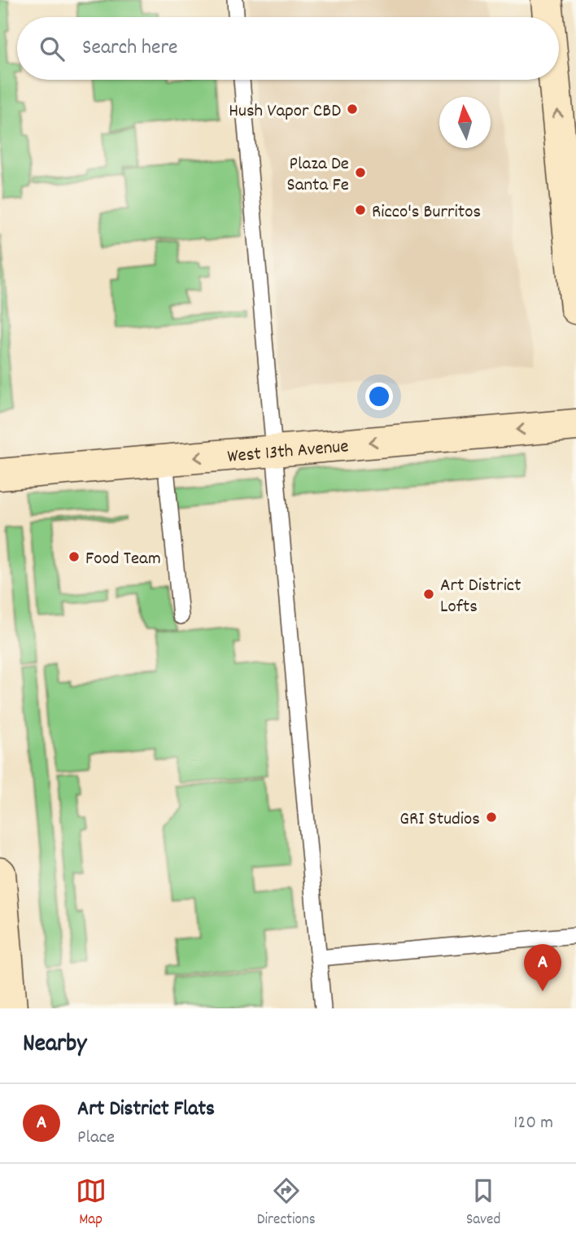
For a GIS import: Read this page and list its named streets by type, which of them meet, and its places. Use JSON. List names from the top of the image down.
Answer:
{
  "streets": {
    "main road": ["West 13th Avenue"]
  },
  "one_way": ["West 13th Avenue"],
  "places": [
    "Hush Vapor CBD",
    "Plaza De Santa Fe",
    "Ricco's Burritos",
    "Food Team",
    "Art District Lofts",
    "GRI Studios"
  ],
  "north": "top",
  "page": {
    "search": "Search here",
    "pins": "A",
    "heading": "Nearby",
    "list": [
      {
        "mark": "A",
        "name": "Art District Flats",
        "note": "Place",
        "value": "120 m"
      }
    ],
    "nav": ["Map", "Directions", "Saved"]
  }
}
